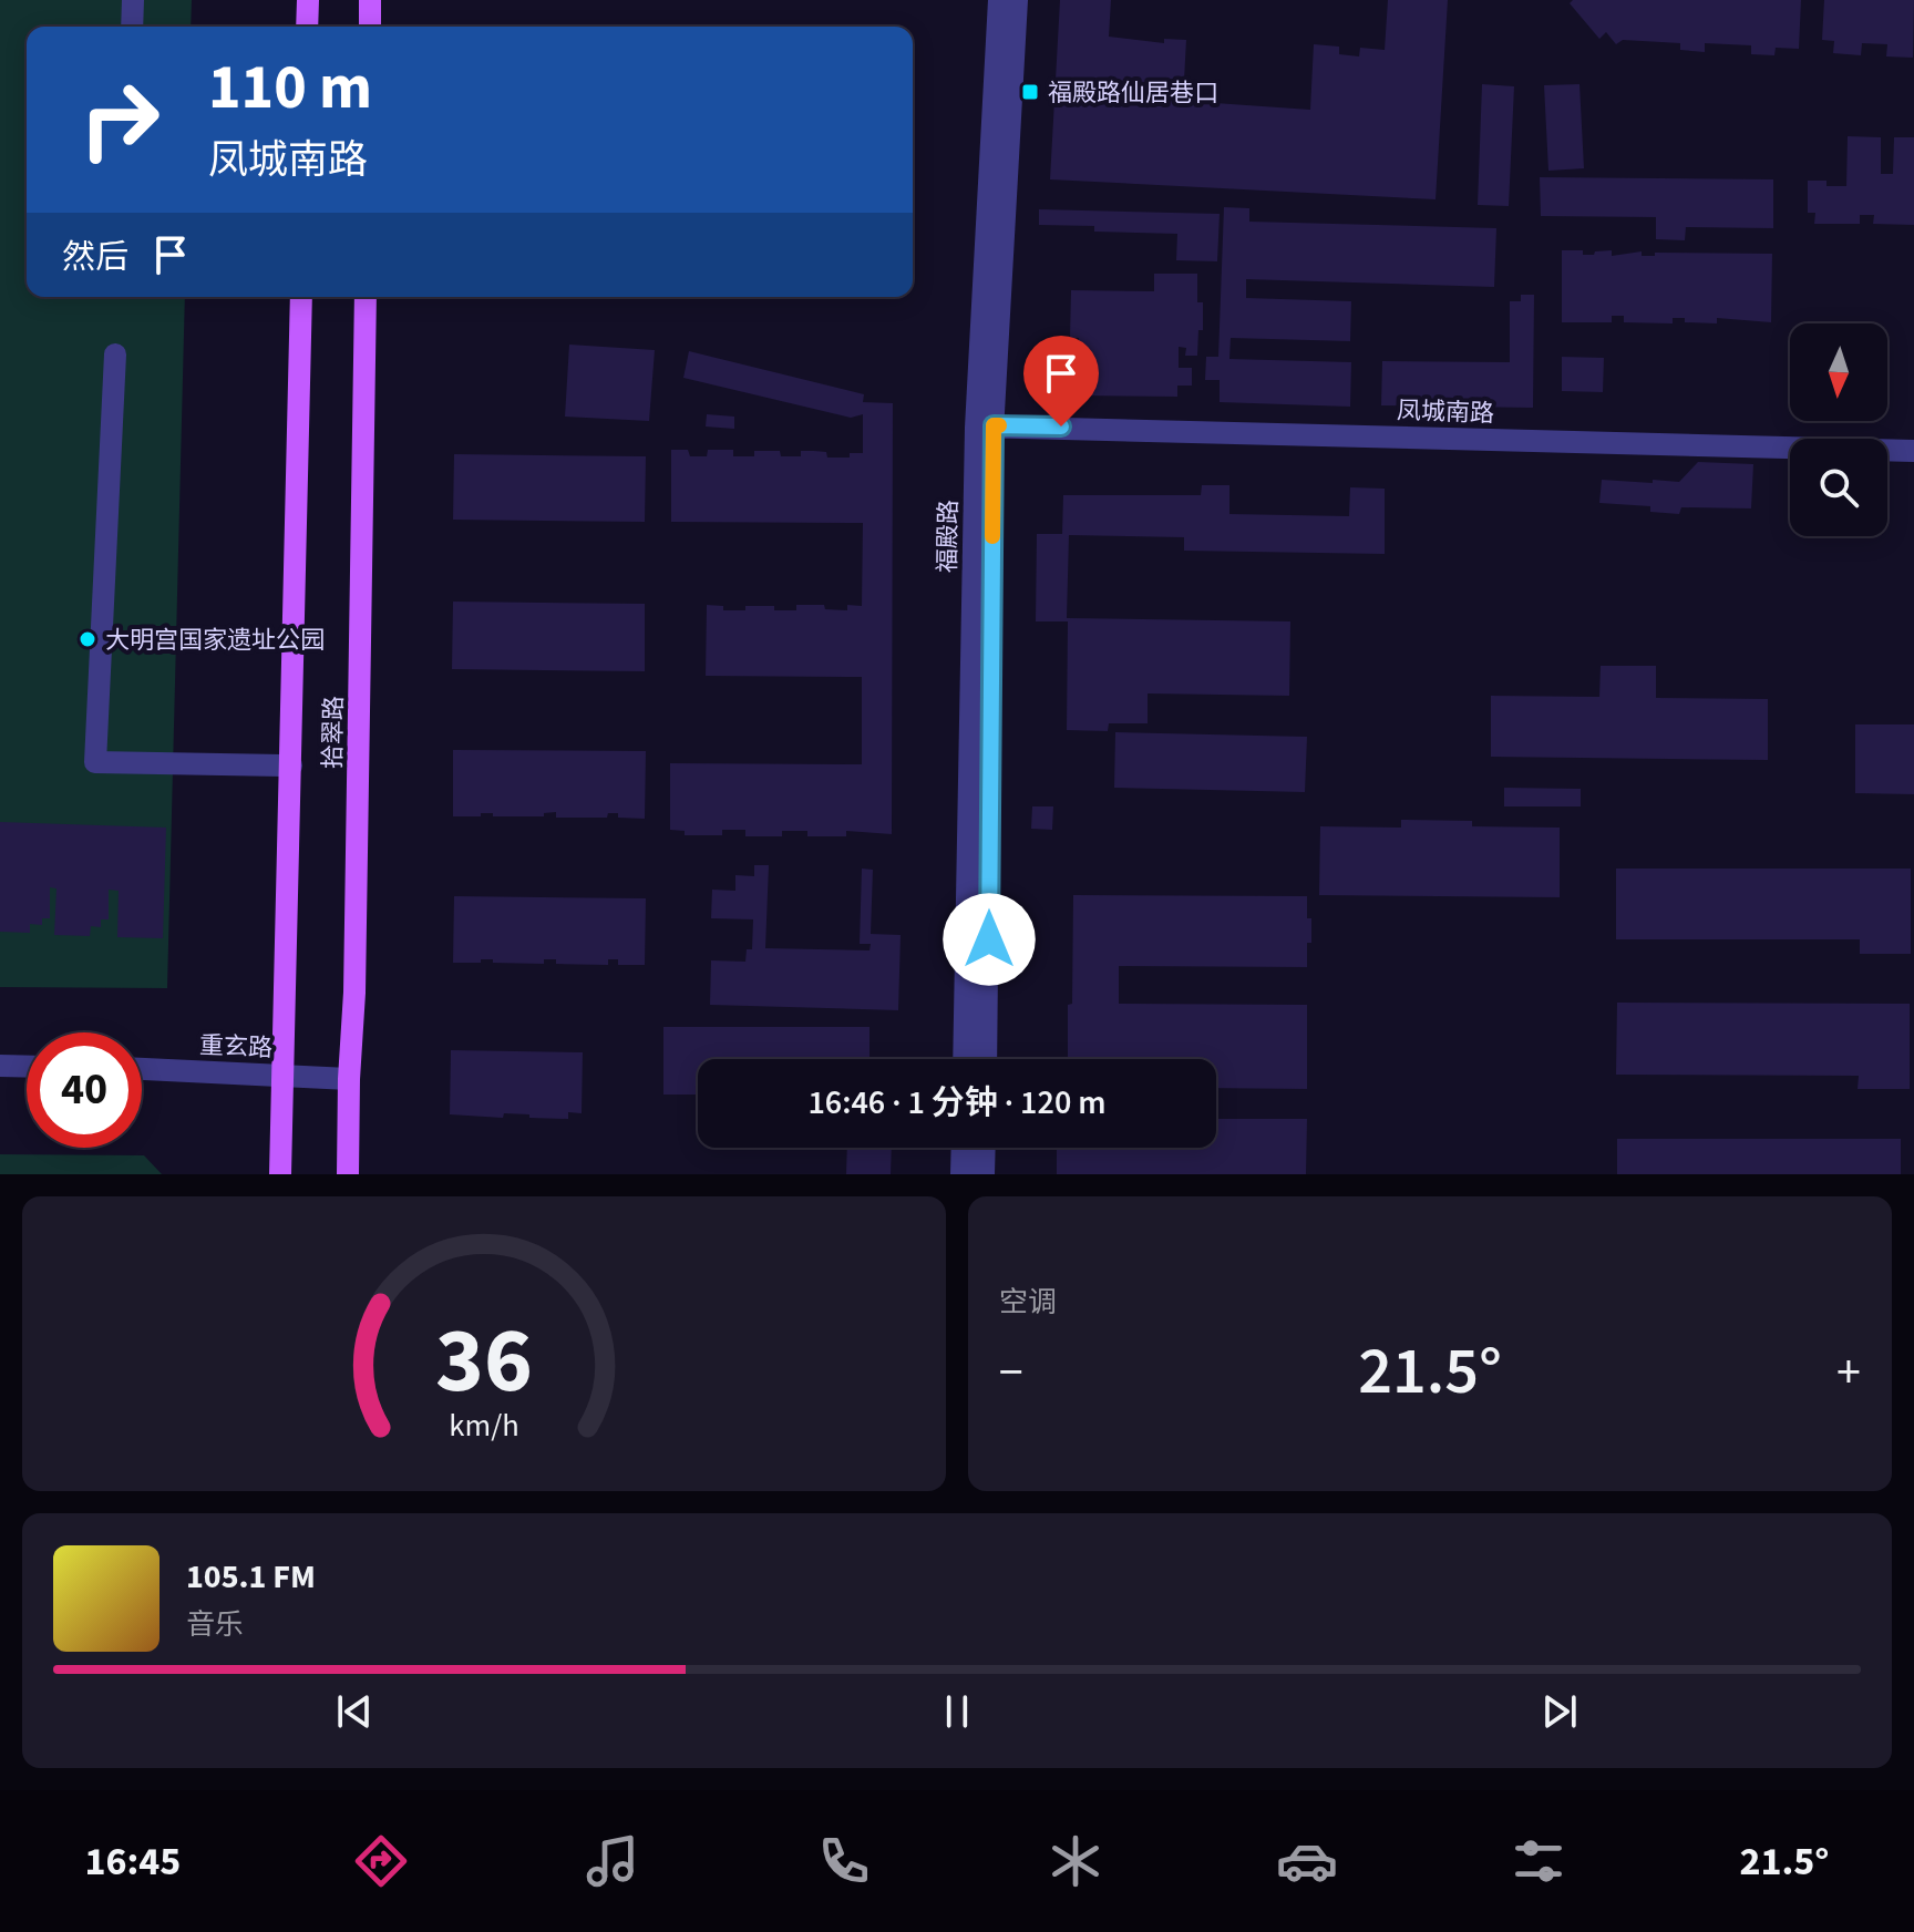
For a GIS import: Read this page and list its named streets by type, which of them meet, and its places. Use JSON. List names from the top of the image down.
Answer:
{
  "streets": {
    "main road": ["拾翠路"],
    "street": ["凤城南路", "福殿路", "重玄路"]
  },
  "crossings": [
    ["凤城南路", "福殿路"],
    ["拾翠路", "重玄路"]
  ],
  "places": {
    "transit": ["福殿路仙居巷口"],
    "other": ["大明宫国家遗址公园"]
  },
  "north": "bottom",
  "page": {
    "turn": ["110 m", "凤城南路"],
    "then": "然后",
    "limit": "40",
    "trip": "16:46 · 1 分钟 · 120 m",
    "tile": "空调",
    "heat": ["−", "21.5°", "+"],
    "song": ["105.1 FM", "音乐"],
    "tabs": ["16:45", "21.5°"],
    "gauge": ["36", "km/h"]
  }
}
